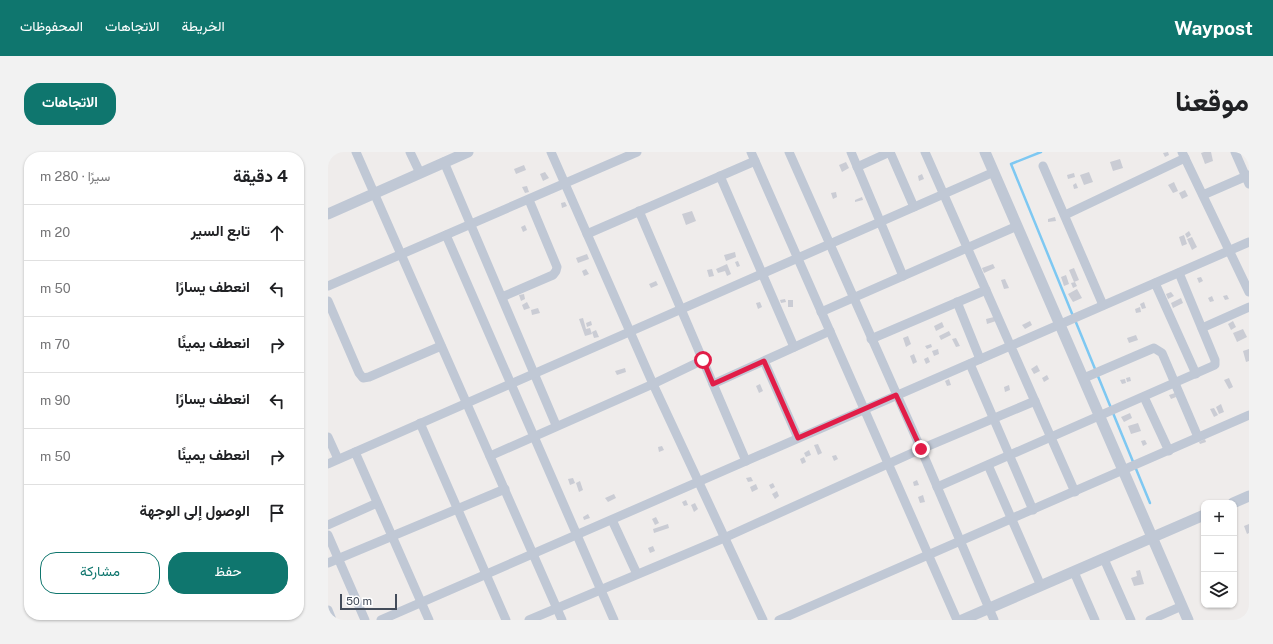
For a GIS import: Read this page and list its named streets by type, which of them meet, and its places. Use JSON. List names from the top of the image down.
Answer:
{
  "scale_bar": "50 m",
  "page": {
    "header": "Waypost",
    "nav": ["الخريطة", "الاتجاهات", "المحفوظات"],
    "title": "موقعنا",
    "buttons": [
      "الاتجاهات",
      ["حفظ", "مشاركة"]
    ],
    "heading": ["4 دقيقة", "سيرًا · 280 m"],
    "list": [
      ["تابع السير", "20 m"],
      ["انعطف يسارًا", "50 m"],
      ["انعطف يمينًا", "70 m"],
      ["انعطف يسارًا", "90 m"],
      ["انعطف يمينًا", "50 m"],
      "الوصول إلى الوجهة"
    ],
    "map_buttons": ["+", "−"],
    "scale": "50 m"
  }
}
